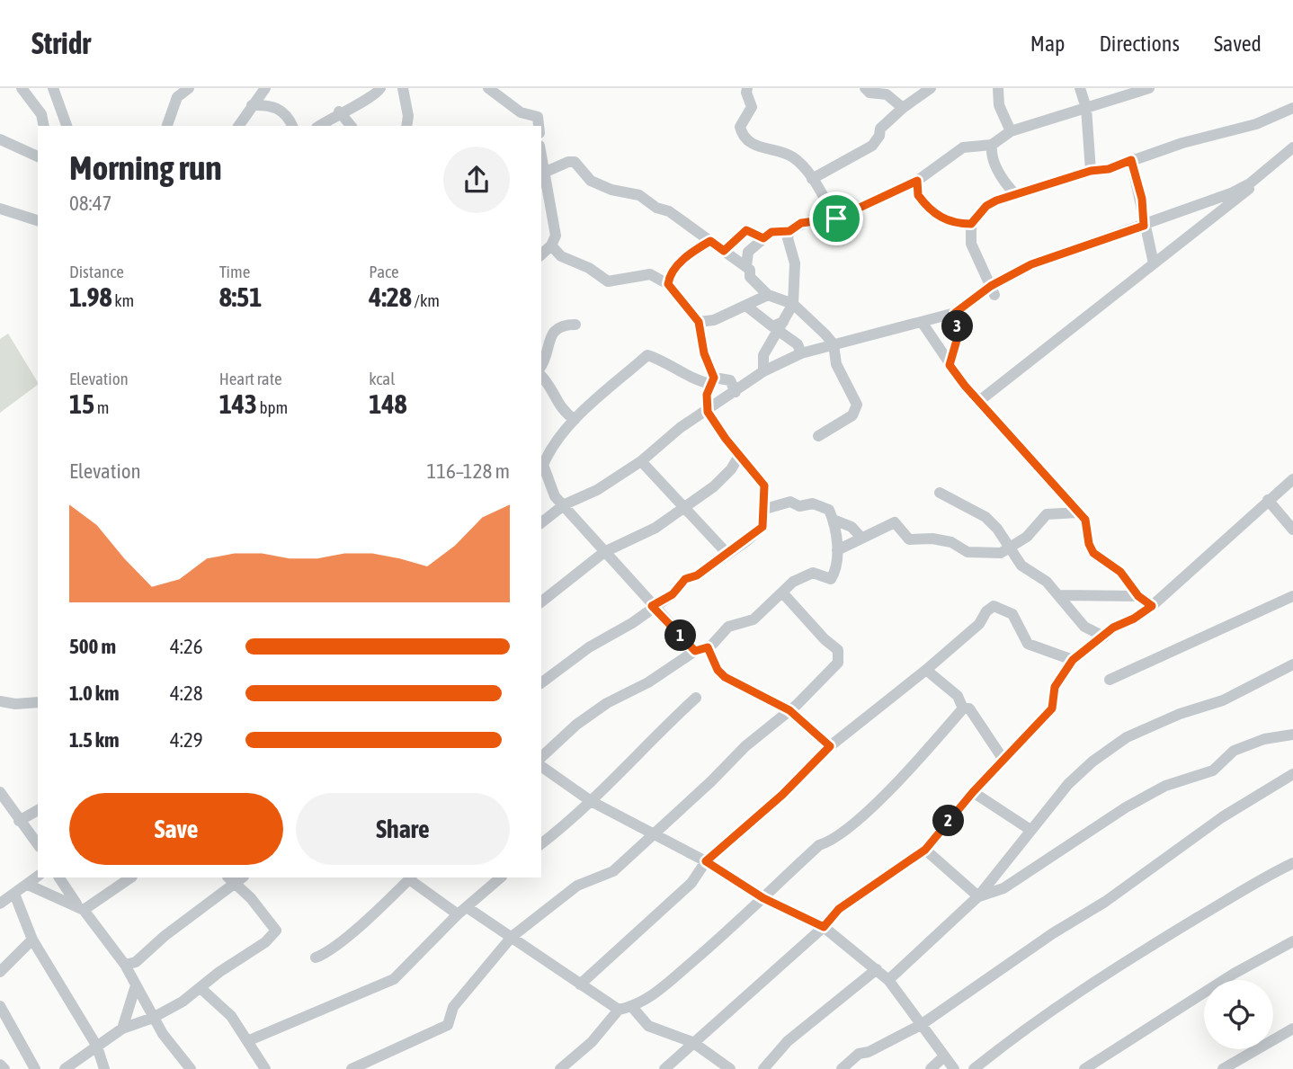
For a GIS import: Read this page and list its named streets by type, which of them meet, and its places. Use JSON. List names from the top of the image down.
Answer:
{
  "page": {
    "header": "Stridr",
    "nav": ["Map", "Directions", "Saved"],
    "heading": ["Morning run", "08:47"],
    "stats": [
      ["Distance", "1.98 km"],
      ["Time", "8:51"],
      ["Pace", "4:28 /km"],
      ["Elevation", "15 m"],
      ["Heart rate", "143 bpm"],
      ["kcal", "148"]
    ],
    "pins": ["3", "1", "2"],
    "chart": ["Elevation", "116–128 m"],
    "list": [
      {
        "name": "500 m",
        "note": "4:26"
      },
      {
        "name": "1.0 km",
        "note": "4:28"
      },
      {
        "name": "1.5 km",
        "note": "4:29"
      }
    ],
    "buttons": ["Save", "Share"]
  }
}
